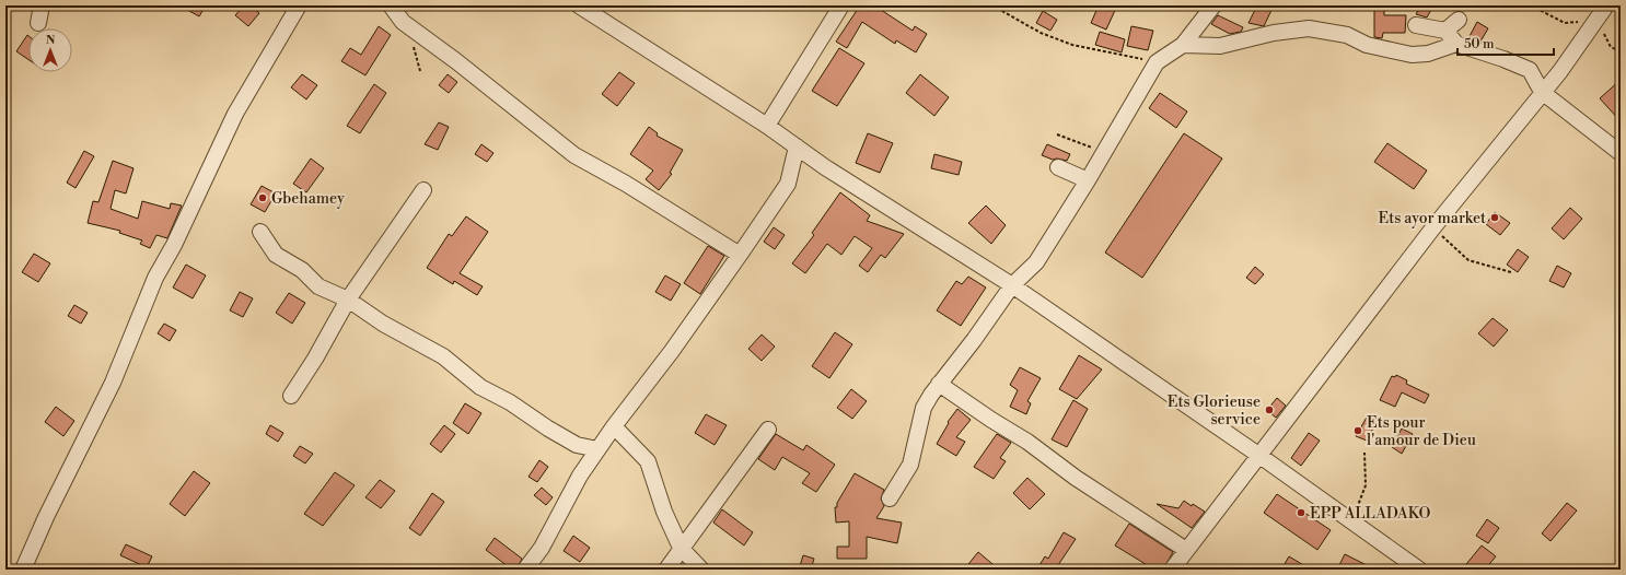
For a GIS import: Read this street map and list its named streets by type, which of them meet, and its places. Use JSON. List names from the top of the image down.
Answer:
{
  "places": [
    "Gbehamey",
    "Ets ayor market",
    "Ets Glorieuse service",
    "Ets pour l'amour de Dieu",
    "EPP ALLADAKO"
  ],
  "scale_bar": "50 m",
  "north": "top"
}
